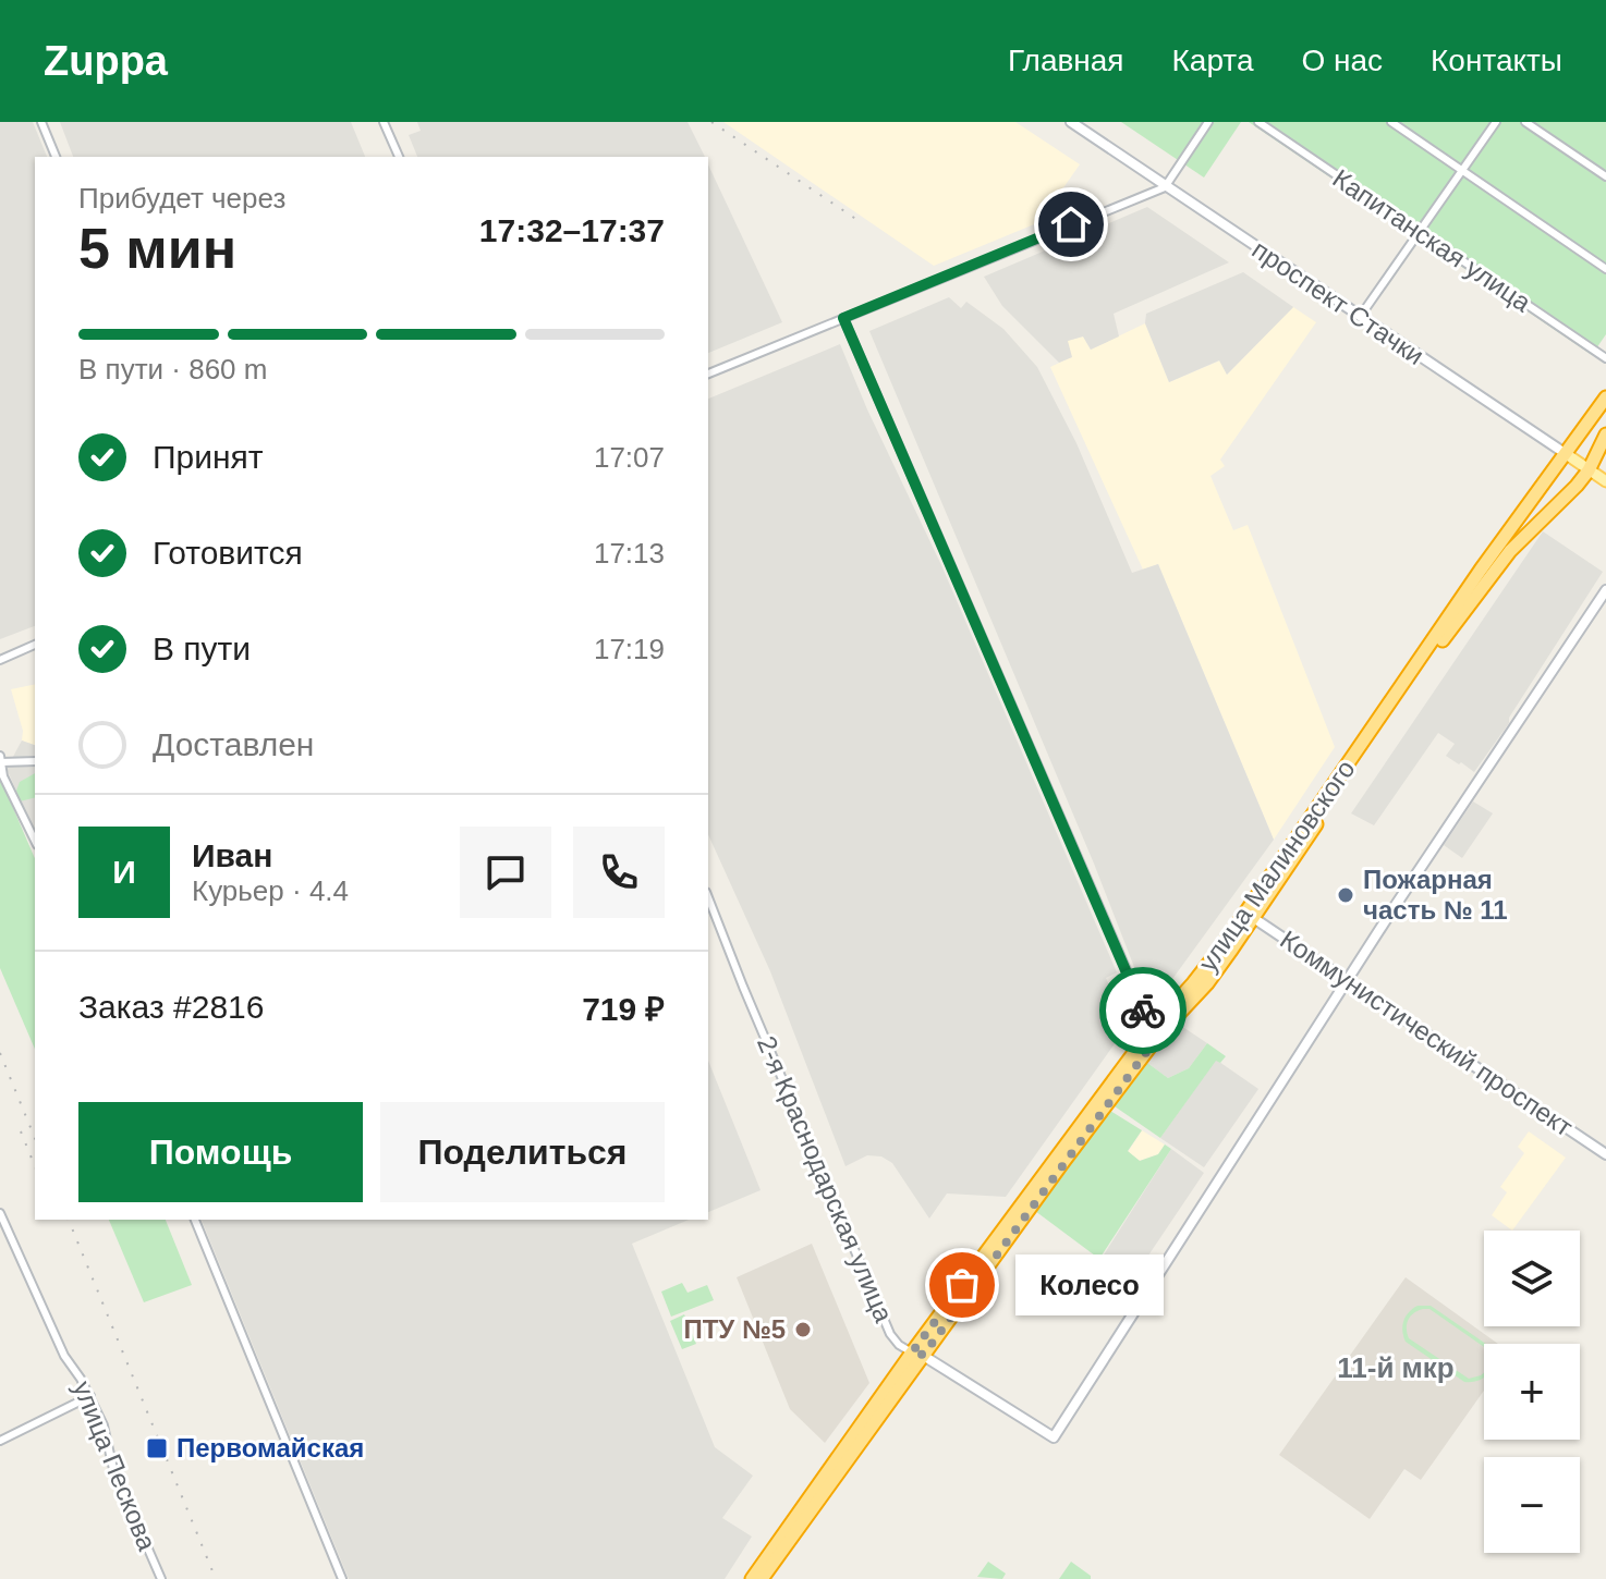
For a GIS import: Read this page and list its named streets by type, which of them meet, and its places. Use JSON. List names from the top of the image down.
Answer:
{
  "streets": {
    "highway": ["улица Малиновского"],
    "main road": ["проспект Стачки"],
    "street": [
      "Капитанская улица",
      "Коммунистический проспект",
      "2-я Краснодарская улица",
      "улица Пескова"
    ]
  },
  "crossings": [
    ["проспект Стачки", "улица Малиновского"],
    ["улица Малиновского", "Коммунистический проспект"],
    ["улица Малиновского", "2-я Краснодарская улица"],
    ["Коммунистический проспект", "2-я Краснодарская улица"]
  ],
  "districts": ["11-й мкр"],
  "places": {
    "other": ["Пожарная часть № 11", "Колесо", "ПТУ №5"],
    "transit": ["Первомайская"]
  },
  "page": {
    "header": "Zuppa",
    "nav": [
      "Главная",
      "Карта",
      "О нас",
      "Контакты"
    ],
    "heading": ["5 мин", "Прибудет через", "17:32–17:37"],
    "panel": [
      "Иван",
      "Курьер · 4.4",
      "Заказ #2816",
      "719 ₽"
    ],
    "bar": "В пути · 860 m",
    "list": [
      ["Принят", "17:07"],
      ["Готовится", "17:13"],
      ["В пути", "17:19"],
      "Доставлен"
    ],
    "round": "И",
    "buttons": ["Помощь", "Поделиться"],
    "map_buttons": ["+", "−"],
    "bubble": "Колесо"
  }
}
